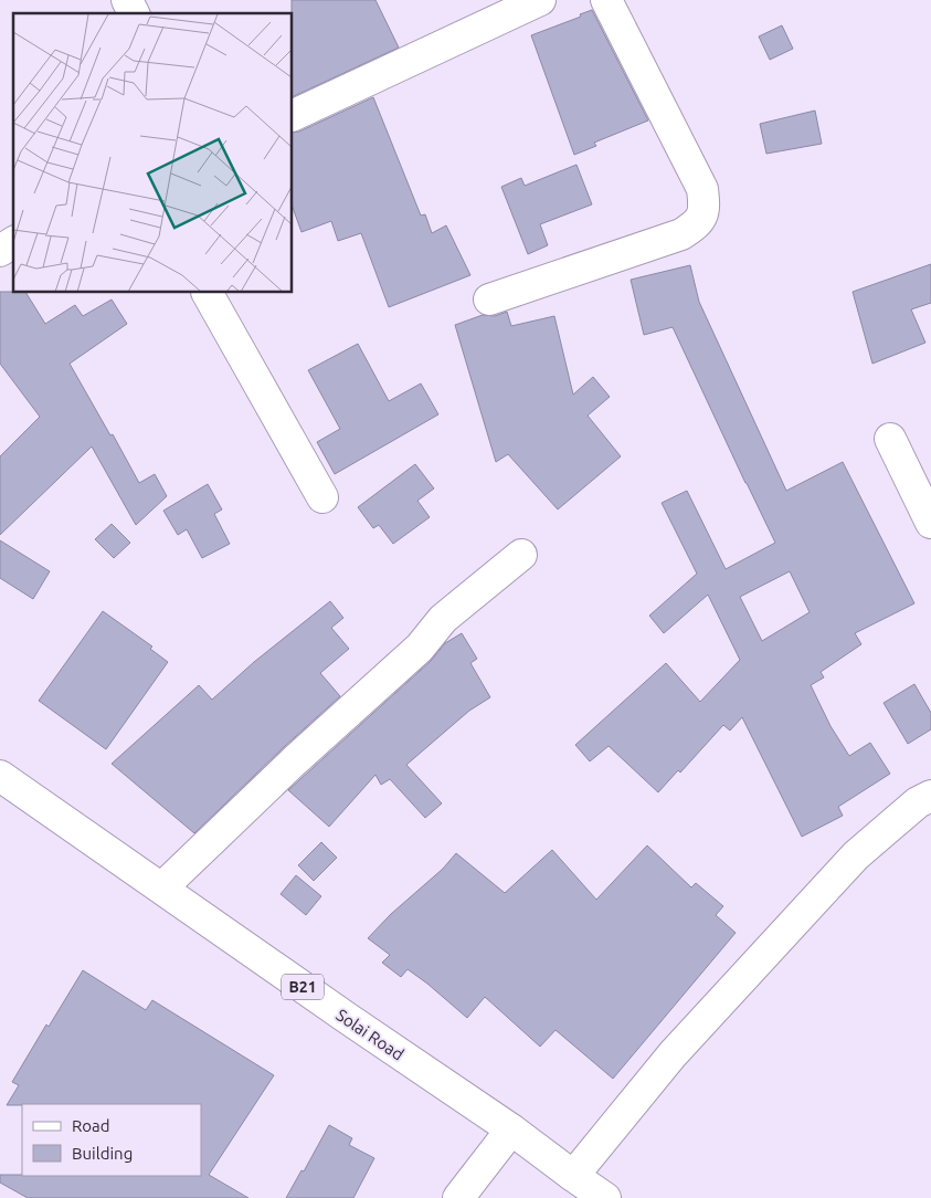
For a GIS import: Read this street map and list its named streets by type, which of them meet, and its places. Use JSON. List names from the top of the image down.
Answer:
{
  "streets": {
    "main road": ["B21", "Solai Road"]
  },
  "legend": ["Road", "Building"]
}
